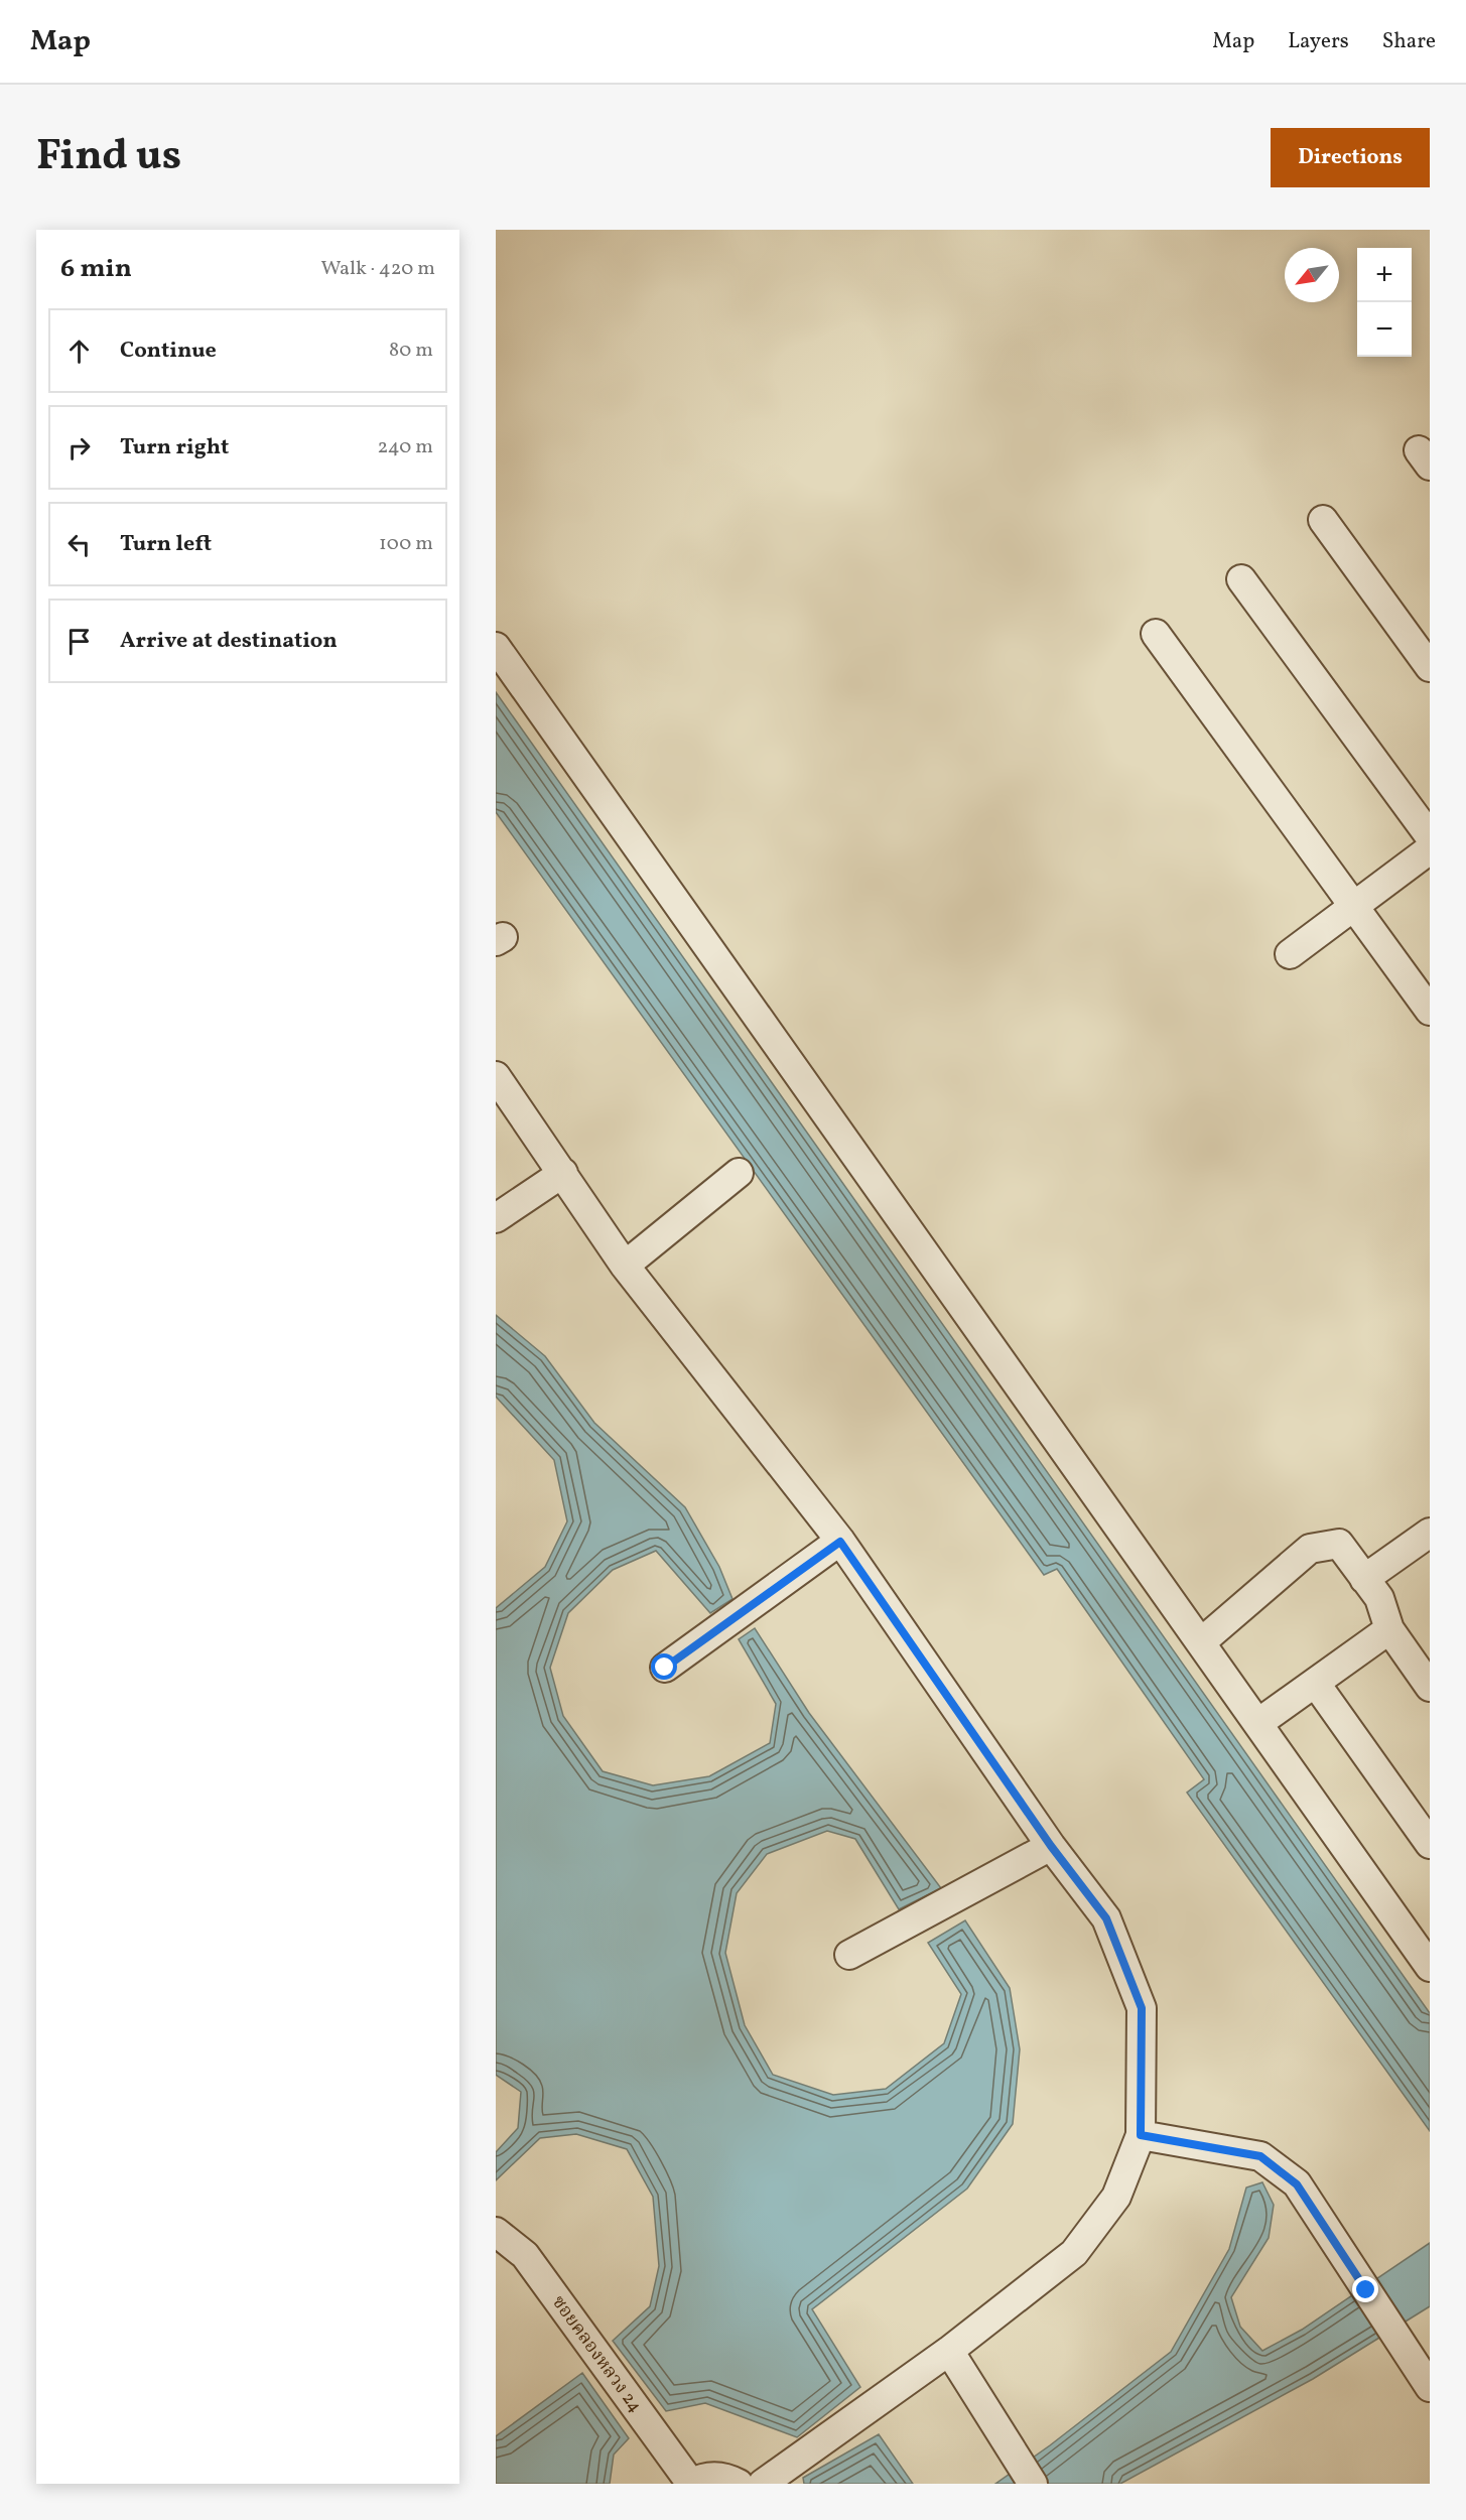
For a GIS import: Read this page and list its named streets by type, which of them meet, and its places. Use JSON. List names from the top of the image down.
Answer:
{
  "streets": {
    "street": ["ซอยคลองหลวง 24"]
  },
  "north": "bottom left",
  "page": {
    "header": "Map",
    "nav": ["Map", "Layers", "Share"],
    "title": "Find us",
    "buttons": "Directions",
    "heading": ["6 min", "Walk · 420 m"],
    "map_buttons": ["+", "−"],
    "list": [
      ["Continue", "80 m"],
      ["Turn right", "240 m"],
      ["Turn left", "100 m"],
      "Arrive at destination"
    ]
  }
}
